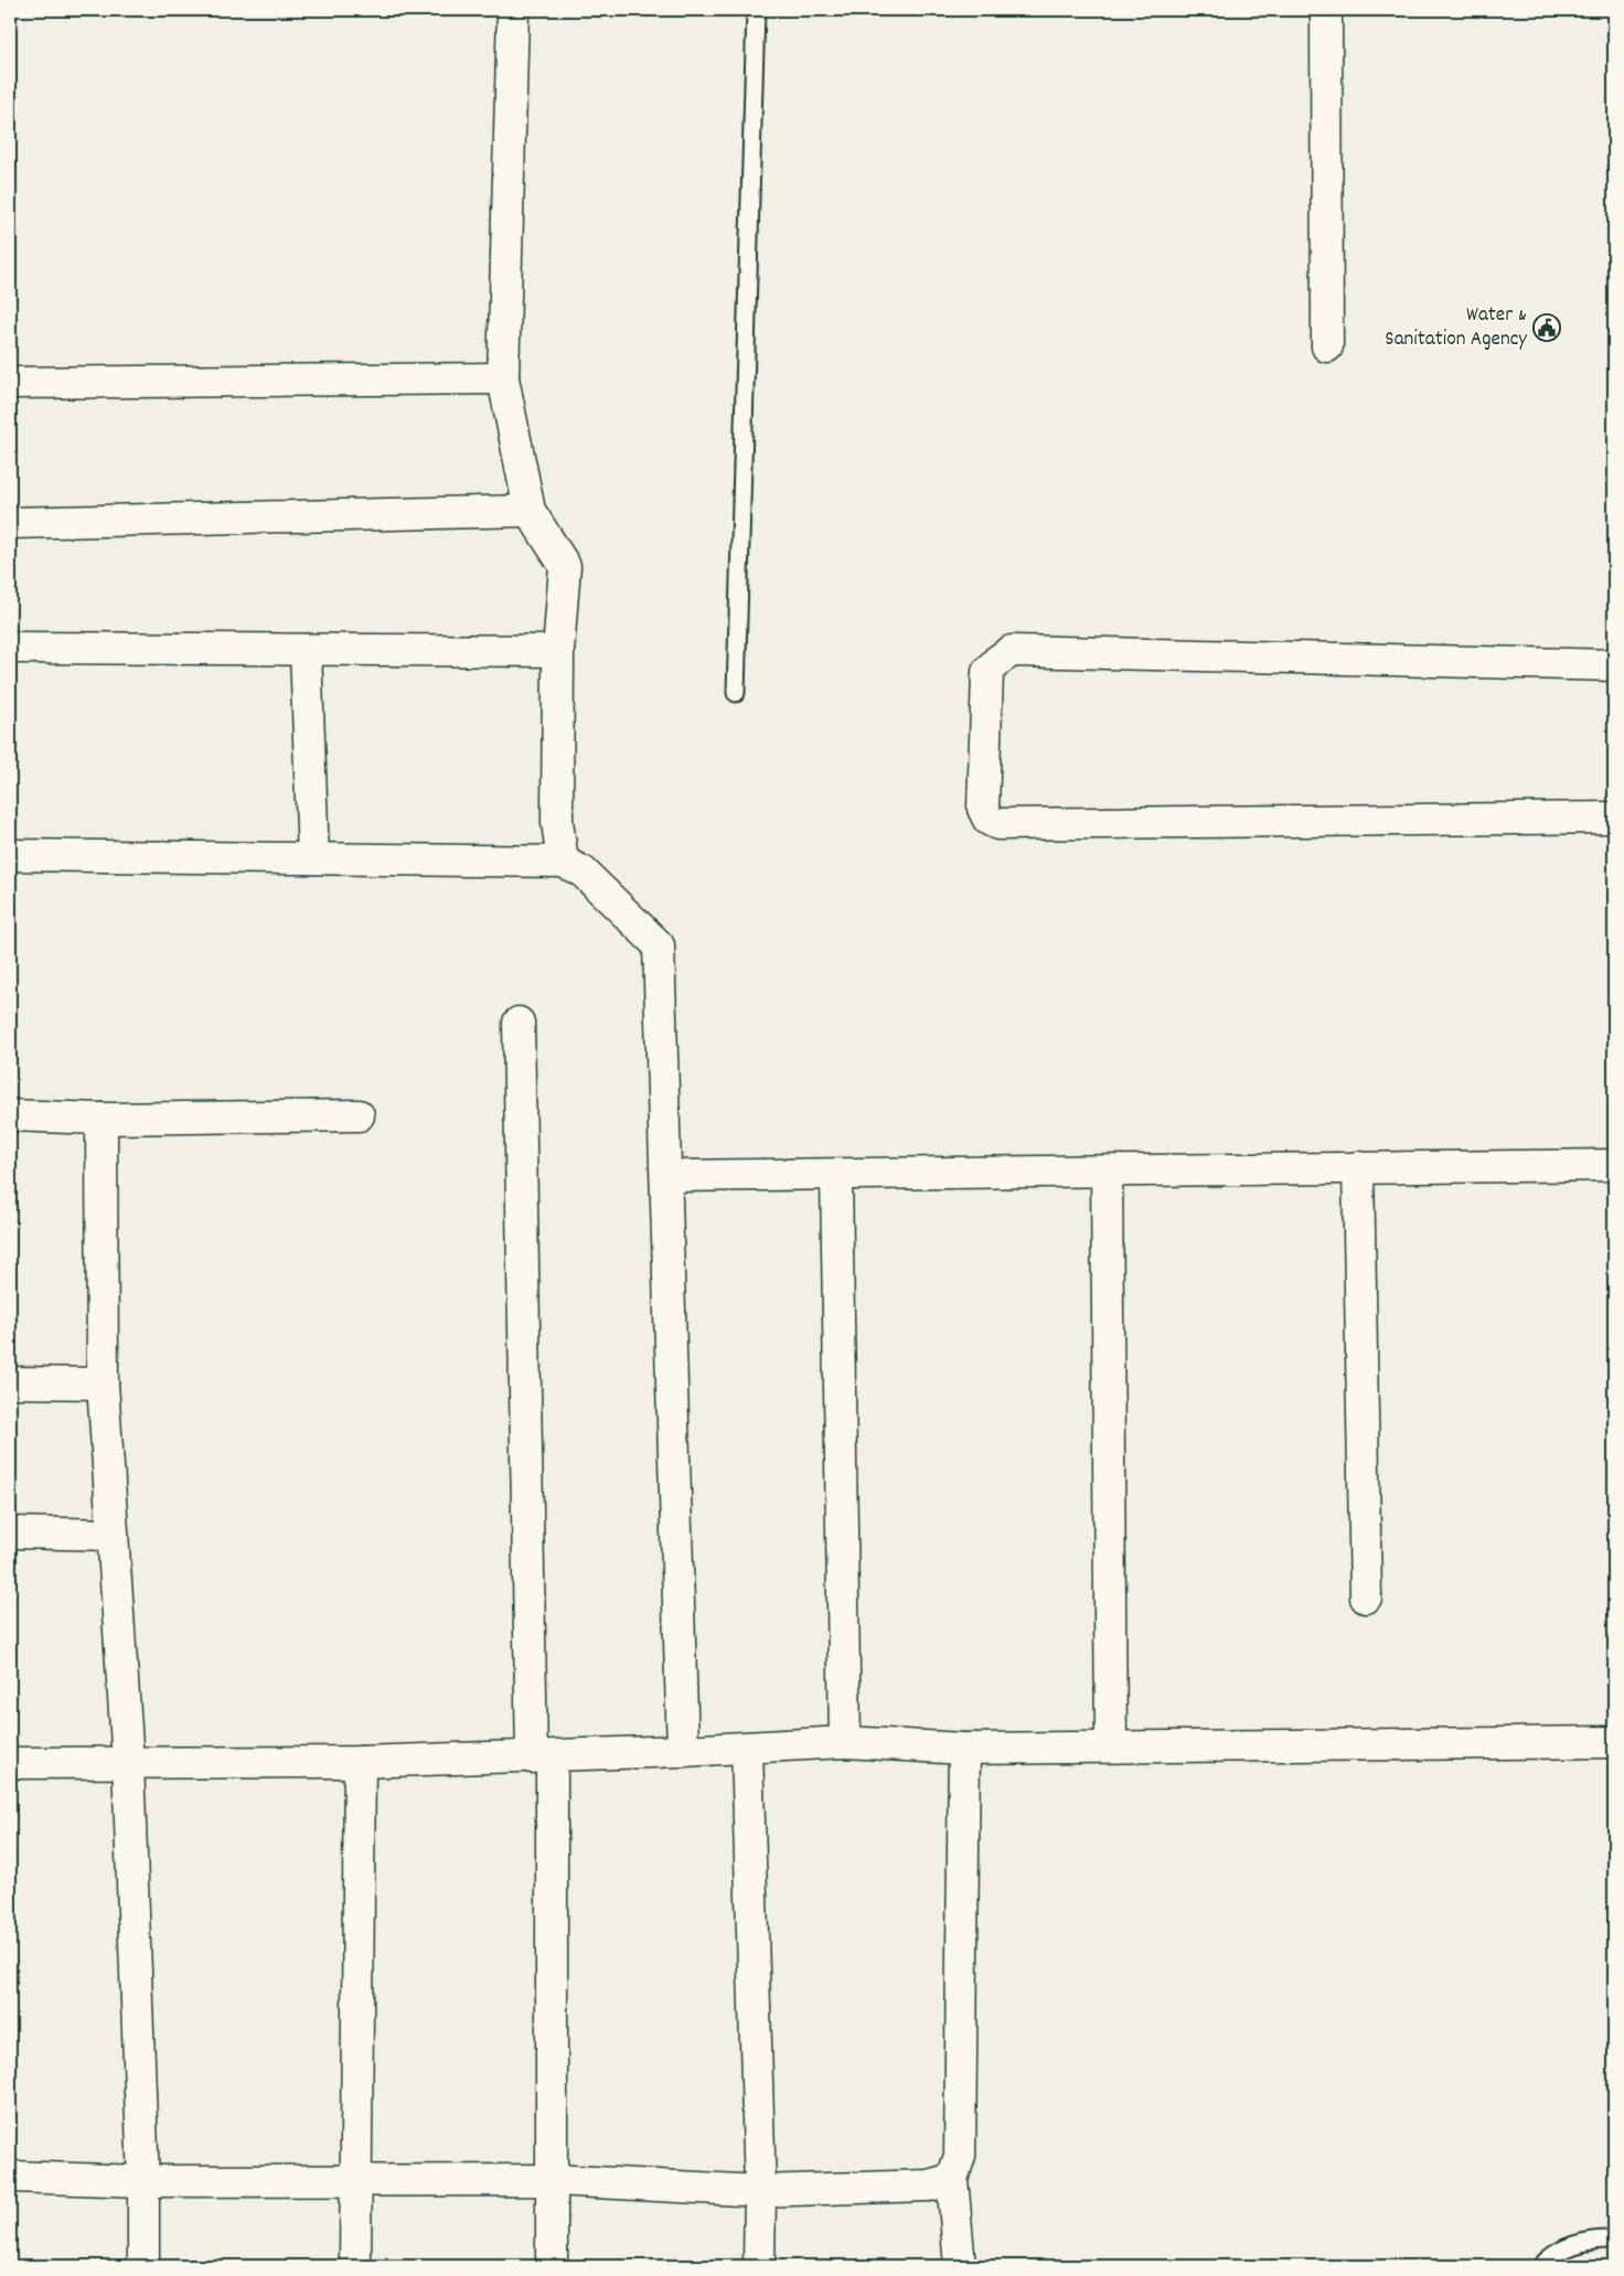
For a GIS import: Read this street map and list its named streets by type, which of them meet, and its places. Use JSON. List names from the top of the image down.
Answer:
{
  "places": {
    "public building": ["Water & Sanitation Agency"]
  }
}
